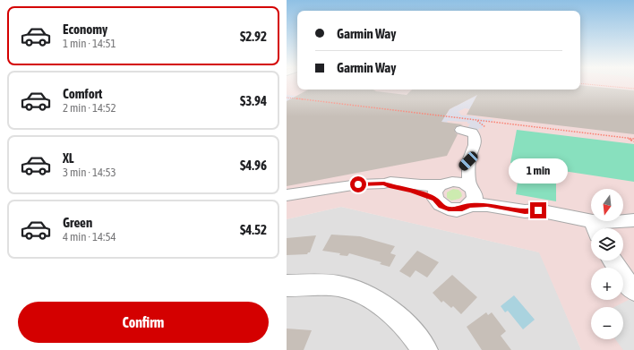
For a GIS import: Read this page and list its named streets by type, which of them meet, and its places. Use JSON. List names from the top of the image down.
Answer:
{
  "north": "bottom",
  "page": {
    "list": [
      {
        "name": "Economy",
        "note": "1 min · 14:51",
        "value": "$2.92"
      },
      {
        "name": "Comfort",
        "note": "2 min · 14:52",
        "value": "$3.94"
      },
      {
        "name": "XL",
        "note": "3 min · 14:53",
        "value": "$4.96"
      },
      {
        "name": "Green",
        "note": "4 min · 14:54",
        "value": "$4.52"
      }
    ],
    "banner": ["Garmin Way", "Garmin Way"],
    "bubble": "1 min",
    "map_buttons": ["+", "−"],
    "buttons": "Confirm"
  }
}
